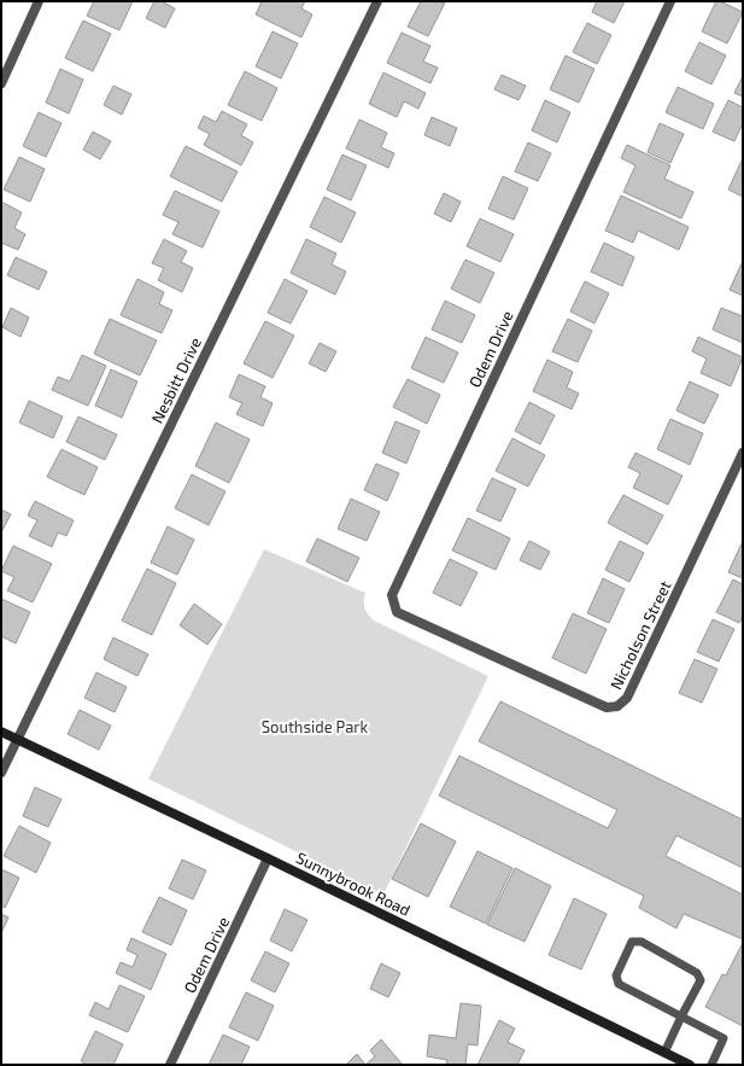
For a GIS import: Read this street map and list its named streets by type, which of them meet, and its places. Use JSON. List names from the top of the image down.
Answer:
{
  "streets": {
    "street": [
      "Odem Drive",
      "Nesbitt Drive",
      "Nicholson Street",
      "Sunnybrook Road"
    ]
  },
  "crossings": [
    ["Odem Drive", "Nicholson Street"],
    ["Odem Drive", "Sunnybrook Road"],
    ["Nesbitt Drive", "Sunnybrook Road"]
  ],
  "parks": ["Southside Park"]
}
